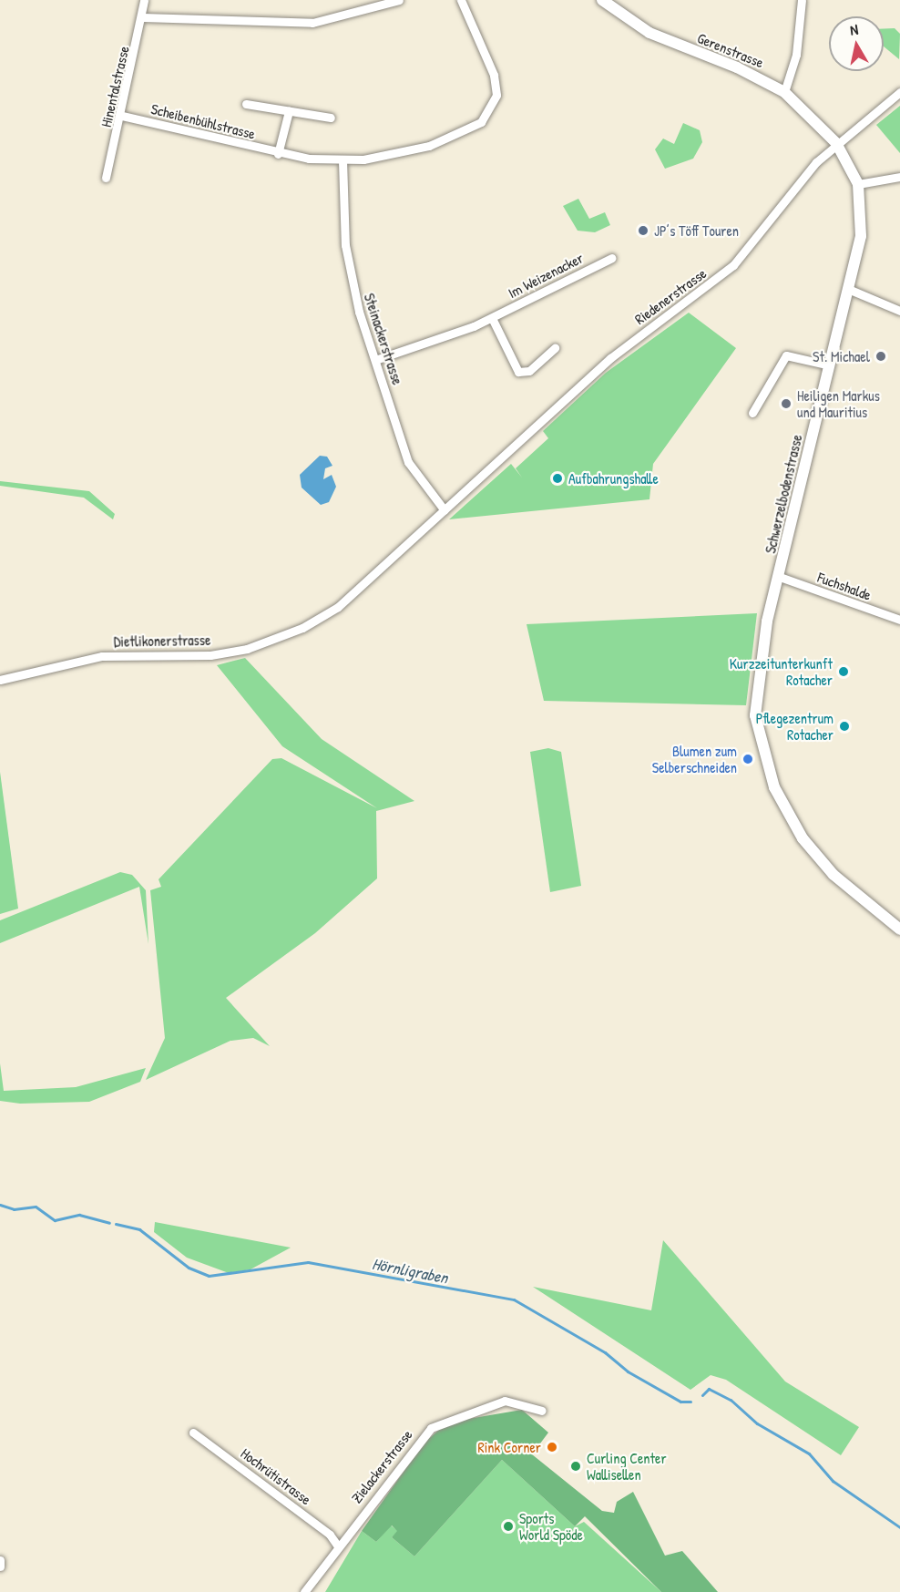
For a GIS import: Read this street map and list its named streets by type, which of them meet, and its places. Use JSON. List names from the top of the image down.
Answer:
{
  "streets": {
    "street": [
      "Gerenstrasse",
      "Hinentalstrasse",
      "Scheibenbühlstrasse",
      "Im Weizenacker",
      "Riedenerstrasse",
      "Steinackerstrasse",
      "Schwerzelbodenstrasse",
      "Fuchshalde",
      "Dietlikonerstrasse",
      "Zielackerstrasse",
      "Hochrütistrasse"
    ]
  },
  "crossings": [
    ["Gerenstrasse", "Riedenerstrasse"],
    ["Gerenstrasse", "Schwerzelbodenstrasse"],
    ["Hinentalstrasse", "Scheibenbühlstrasse"],
    ["Scheibenbühlstrasse", "Steinackerstrasse"],
    ["Im Weizenacker", "Steinackerstrasse"],
    ["Riedenerstrasse", "Steinackerstrasse"],
    ["Riedenerstrasse", "Schwerzelbodenstrasse"],
    ["Riedenerstrasse", "Dietlikonerstrasse"],
    ["Steinackerstrasse", "Dietlikonerstrasse"],
    ["Schwerzelbodenstrasse", "Fuchshalde"],
    ["Zielackerstrasse", "Hochrütistrasse"]
  ],
  "water": ["Hörnligraben"],
  "places": [
    "JP’s Töff Touren",
    "St. Michael",
    "Heiligen Markus und Mauritius",
    "Aufbahrungshalle",
    "Kurzzeitunterkunft Rotacher",
    "Pflegezentrum Rotacher",
    "Blumen zum Selberschneiden",
    "Rink Corner",
    "Curling Center Wallisellen",
    "Sports World Spöde"
  ],
  "north": "top"
}
